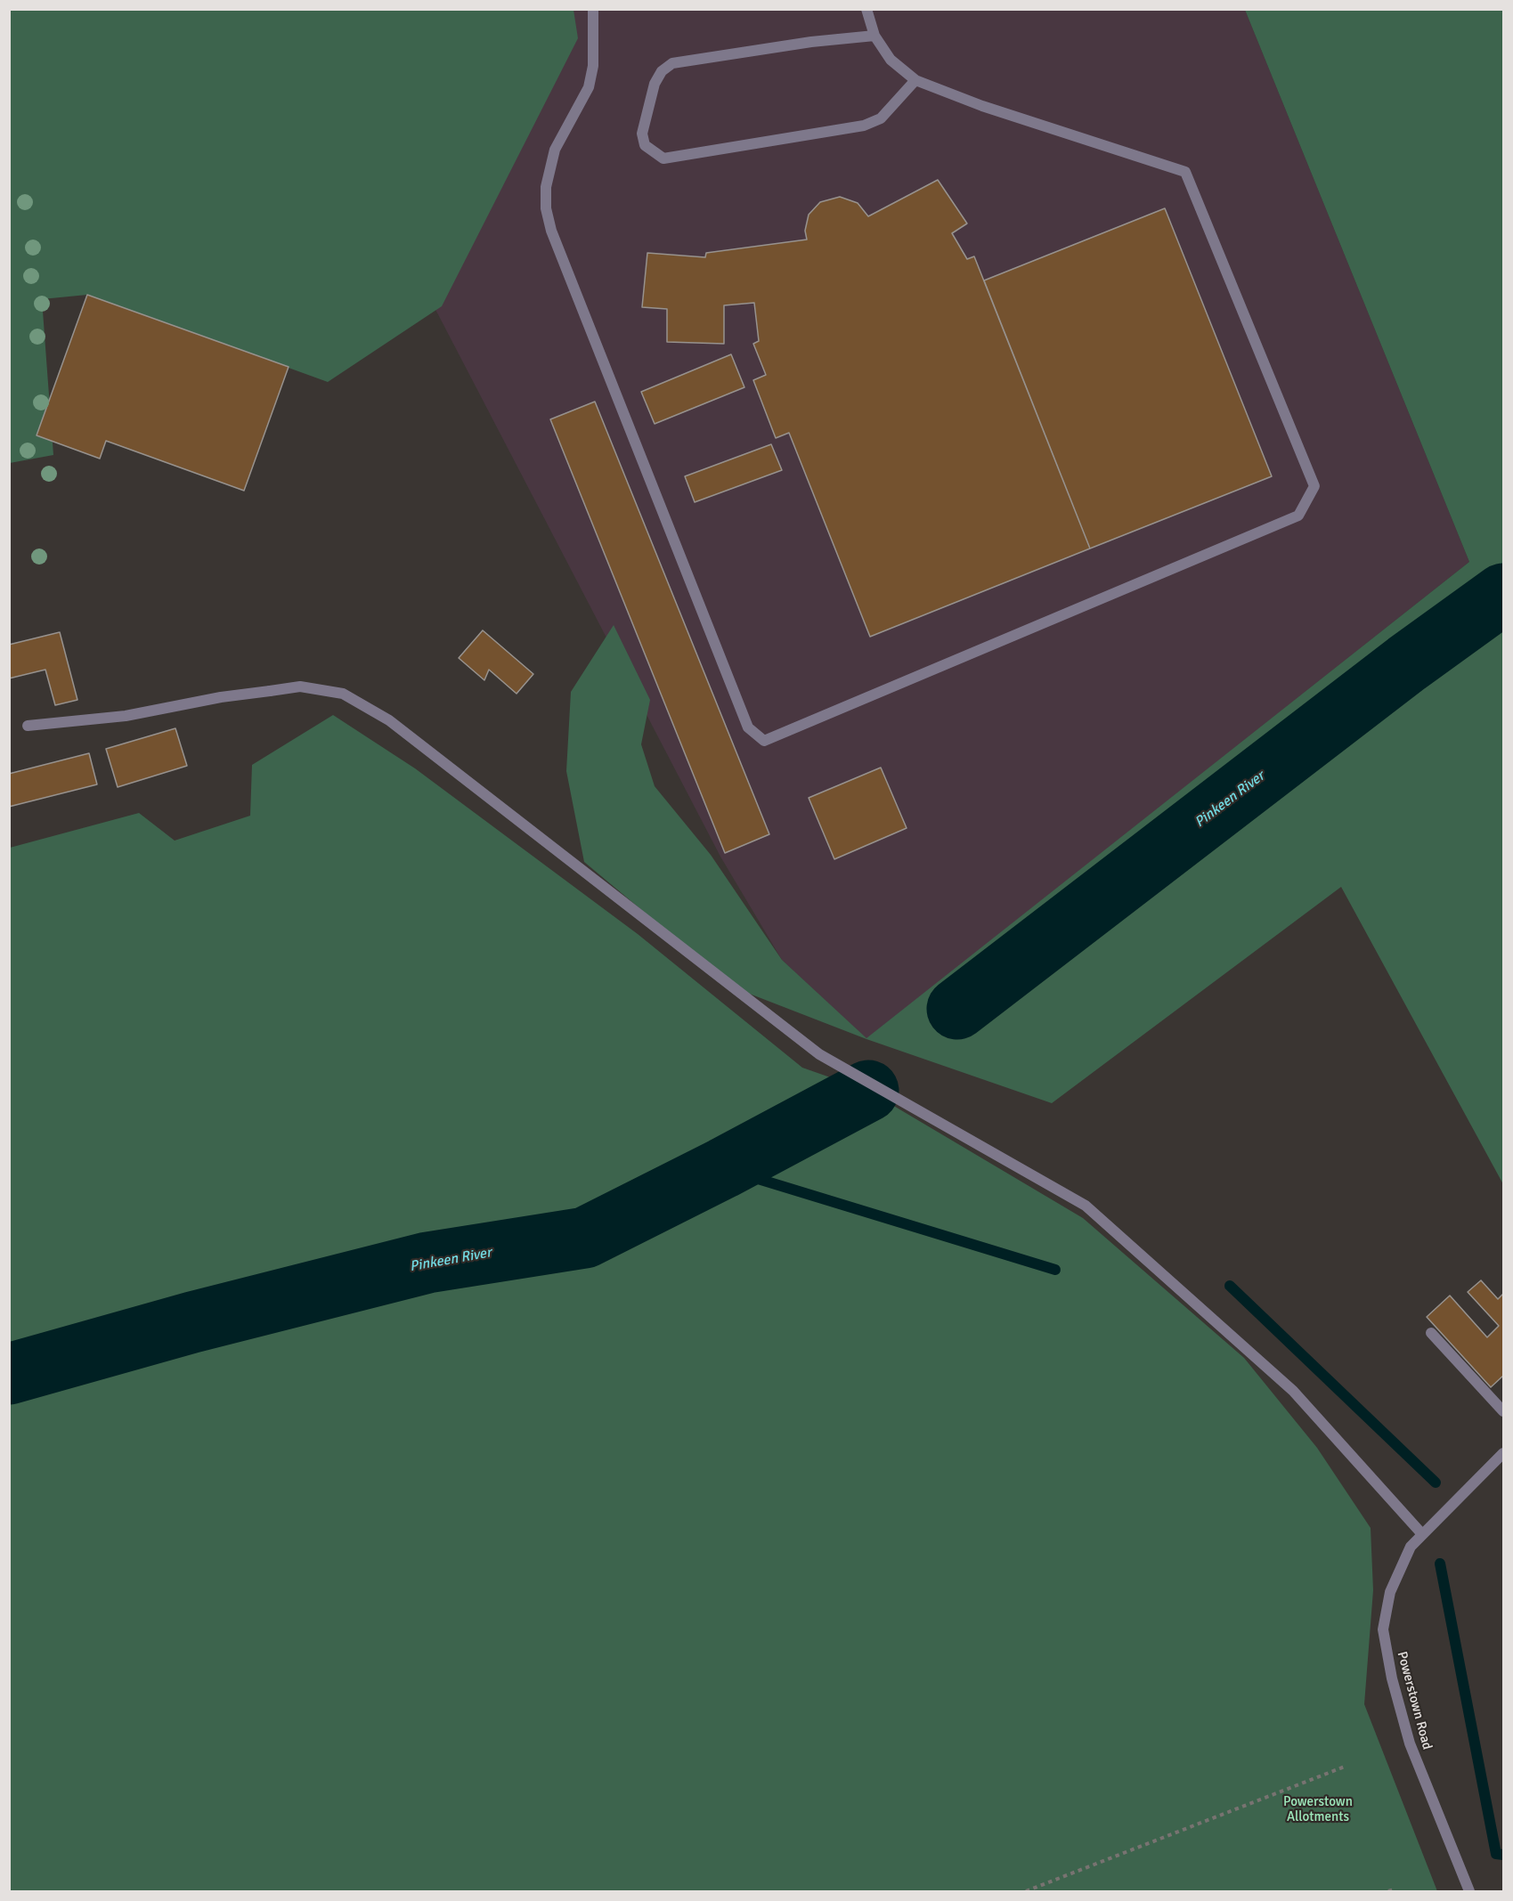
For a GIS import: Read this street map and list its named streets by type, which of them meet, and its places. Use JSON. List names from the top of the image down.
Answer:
{
  "streets": {
    "street": ["Powerstown Road"]
  },
  "water": ["Pinkeen River"],
  "parks": ["Powerstown Allotments"]
}
